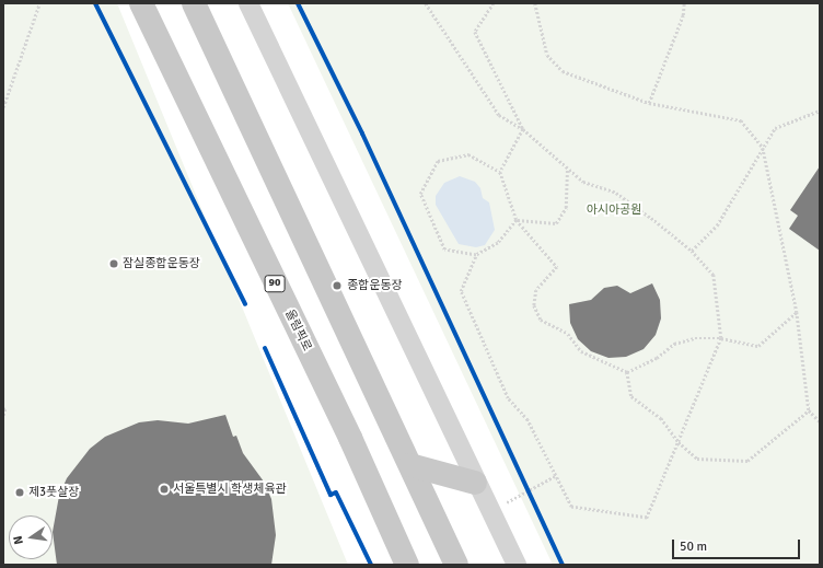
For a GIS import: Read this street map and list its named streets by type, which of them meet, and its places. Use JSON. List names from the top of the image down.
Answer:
{
  "streets": {
    "main road": ["90", "올림픽로"]
  },
  "parks": ["아시아공원"],
  "places": [
    "잠실종합운동장",
    "종합운동장",
    "서울특별시 학생체육관",
    "제3풋살장"
  ],
  "scale_bar": "50 m",
  "north": "left"
}
